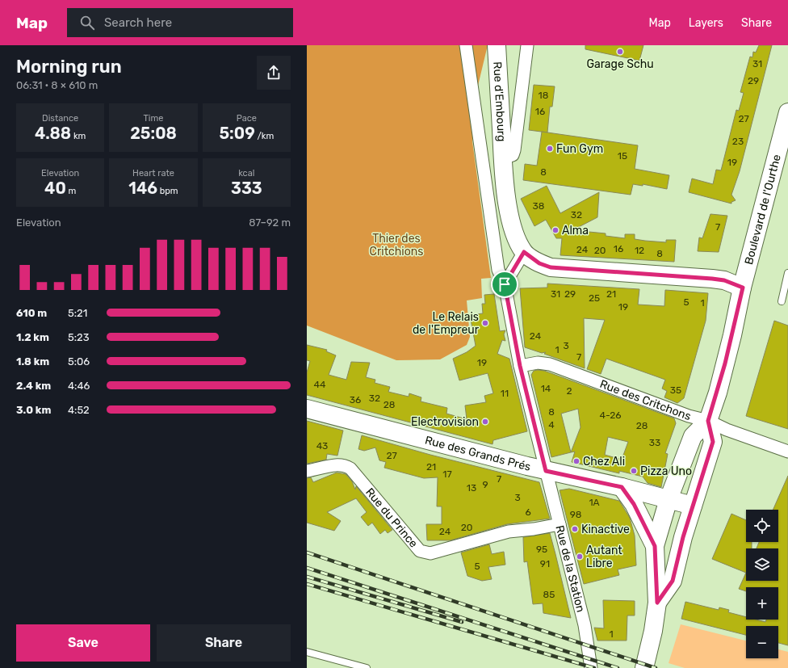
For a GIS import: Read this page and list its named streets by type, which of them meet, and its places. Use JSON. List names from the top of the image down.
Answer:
{
  "streets": {
    "main road": ["Rue d'Embourg", "Boulevard de l'Ourthe", "Rue des Grands Prés"],
    "street": ["Rue des Critchons", "Rue du Prince", "Rue de la Station"]
  },
  "crossings": [
    ["Boulevard de l'Ourthe", "Rue des Critchons"],
    ["Rue des Grands Prés", "Rue de la Station"],
    ["Rue du Prince", "Rue de la Station"]
  ],
  "parks": ["Thier des Critchions"],
  "places": [
    "Garage Schu",
    "Fun Gym",
    "Alma",
    "Le Relais de l'Empreur",
    "Electrovision",
    "Chez Ali",
    "Pizza Uno",
    "Kinactive",
    "Autant Libre"
  ],
  "house_numbers": [
    "31",
    "29",
    "18",
    "16",
    "27",
    "23",
    "15",
    "19",
    "8",
    "38",
    "32",
    "7",
    "16",
    "24",
    "20",
    "12",
    "8",
    "31",
    "29",
    "21",
    "25",
    "5",
    "1",
    "19",
    "24",
    "3",
    "1",
    "7",
    "19",
    "44",
    "14",
    "35",
    "2",
    "11",
    "32",
    "36",
    "28",
    "8",
    "4-26",
    "4",
    "28",
    "33",
    "43",
    "27",
    "21",
    "17",
    "7",
    "9",
    "13",
    "3",
    "1A",
    "6",
    "98",
    "20",
    "24",
    "95",
    "91",
    "5",
    "85",
    "1"
  ],
  "page": {
    "header": "Map",
    "search": "Search here",
    "nav": ["Map", "Layers", "Share"],
    "heading": ["Morning run", "06:31 · 8 × 610 m"],
    "stats": [
      ["Distance", "4.88 km"],
      ["Time", "25:08"],
      ["Pace", "5:09 /km"],
      ["Elevation", "40 m"],
      ["Heart rate", "146 bpm"],
      ["kcal", "333"]
    ],
    "chart": ["Elevation", "87–92 m"],
    "list": [
      {
        "name": "610 m",
        "note": "5:21"
      },
      {
        "name": "1.2 km",
        "note": "5:23"
      },
      {
        "name": "1.8 km",
        "note": "5:06"
      },
      {
        "name": "2.4 km",
        "note": "4:46"
      },
      {
        "name": "3.0 km",
        "note": "4:52"
      }
    ],
    "map_buttons": ["+", "−"],
    "buttons": ["Save", "Share"]
  }
}
